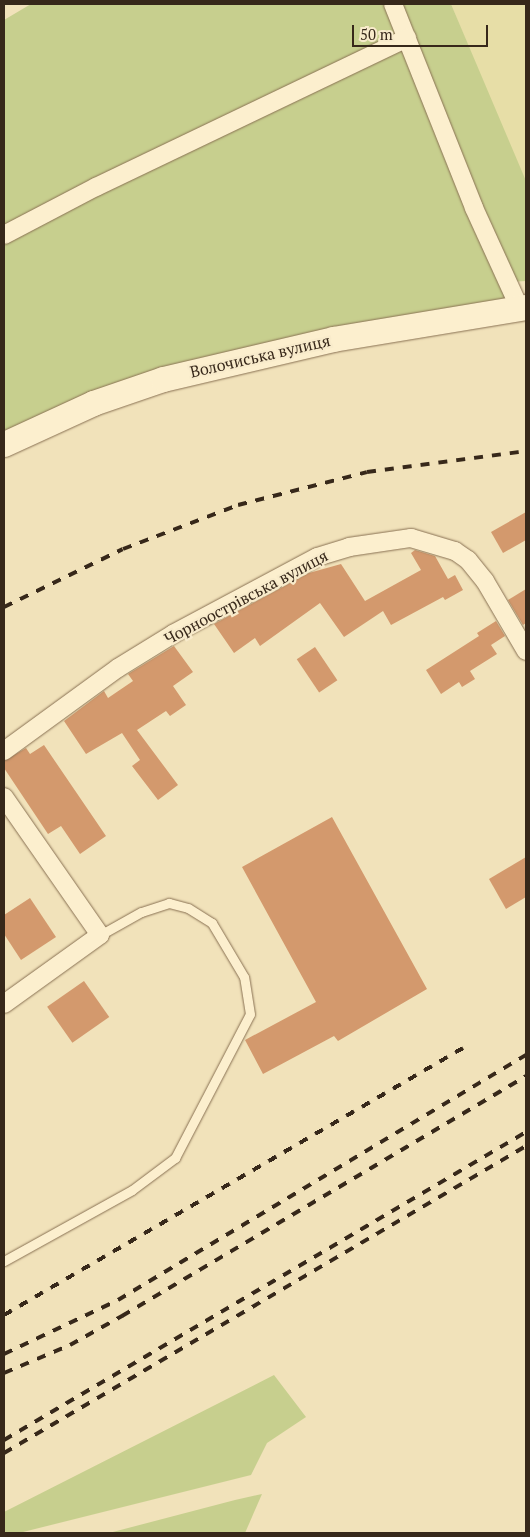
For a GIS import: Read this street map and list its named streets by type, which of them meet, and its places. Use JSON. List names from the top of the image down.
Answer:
{
  "streets": {
    "main road": ["Волочиська вулиця"],
    "street": ["Чорноострівська вулиця"]
  },
  "scale_bar": "50 m"
}
